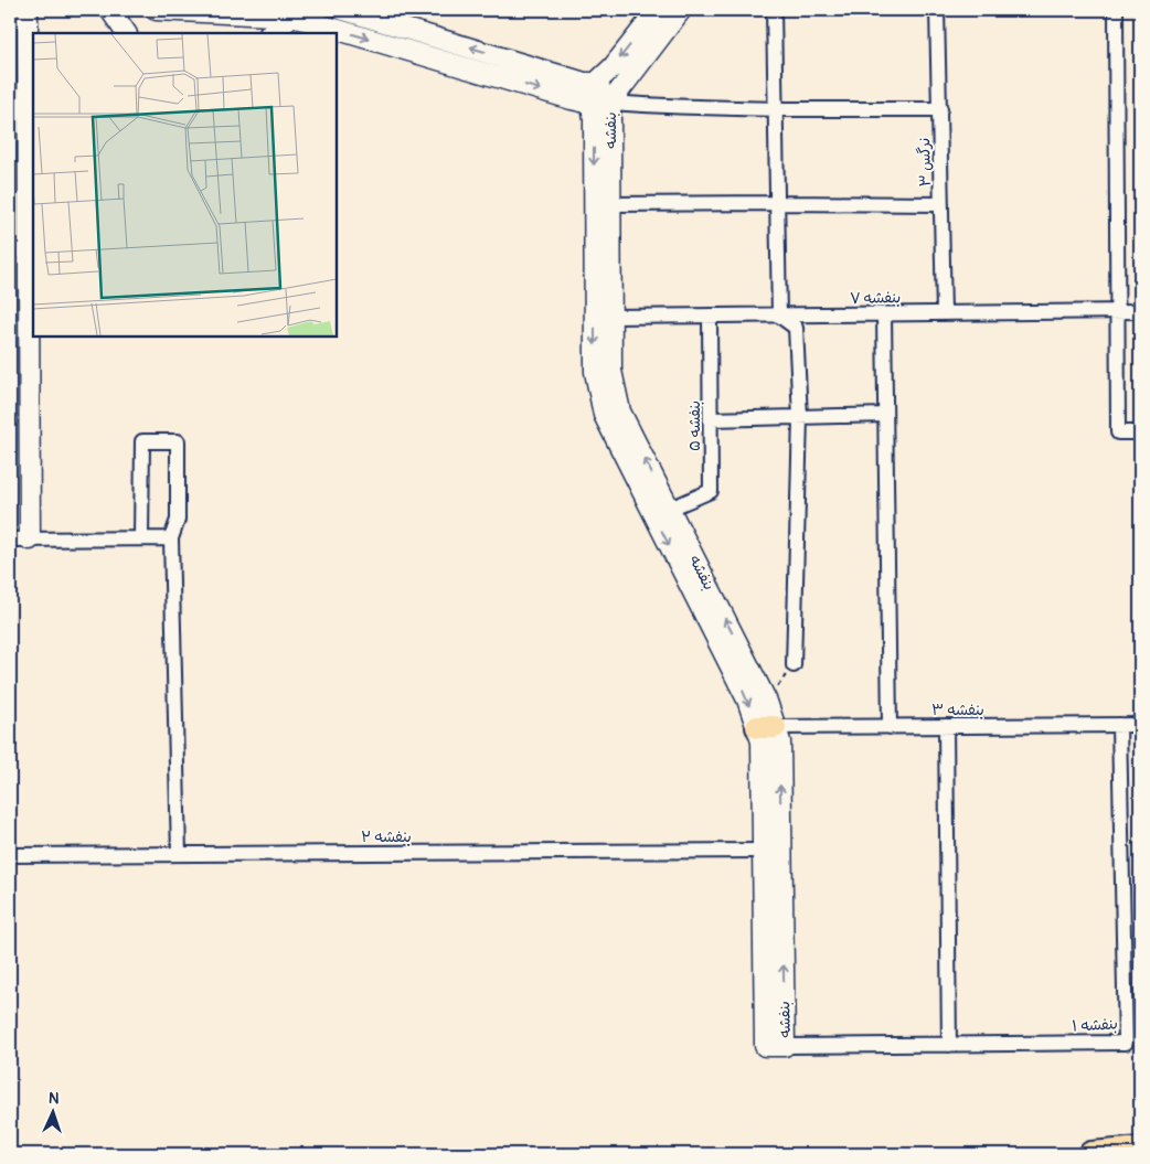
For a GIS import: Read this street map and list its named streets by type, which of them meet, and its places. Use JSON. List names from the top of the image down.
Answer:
{
  "streets": {
    "street": [
      "بنفشه",
      "نرگس ۳",
      "بنفشه ۷",
      "بنفشه ۵",
      "بنفشه ۳",
      "بنفشه ۲",
      "بنفشه ۱"
    ]
  },
  "crossings": [
    ["بنفشه", "بنفشه ۷"],
    ["بنفشه", "بنفشه ۵"],
    ["بنفشه", "بنفشه ۳"],
    ["بنفشه", "بنفشه ۲"],
    ["بنفشه", "بنفشه ۱"],
    ["نرگس ۳", "بنفشه ۷"],
    ["بنفشه ۷", "بنفشه ۵"],
    ["بنفشه ۳", "بنفشه ۱"]
  ],
  "north": "top"
}
